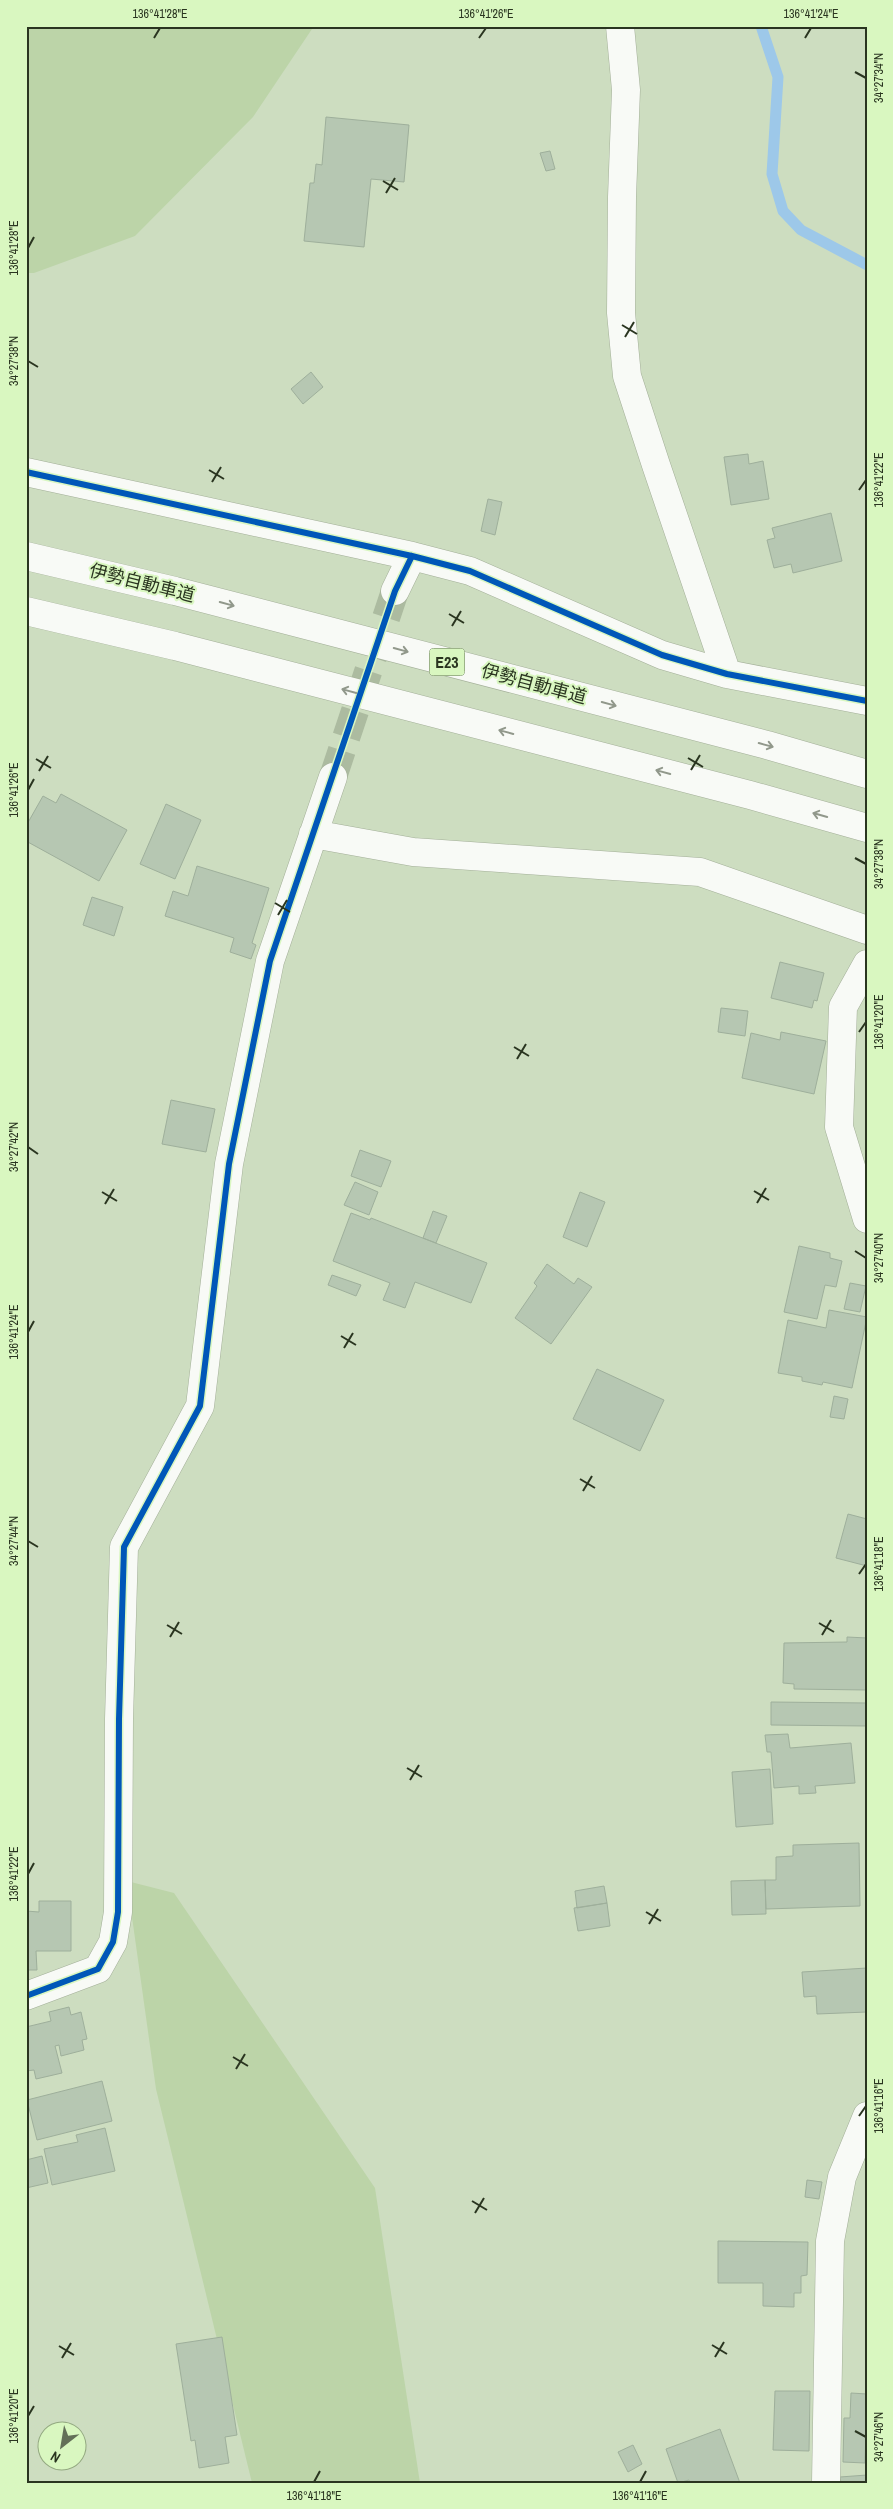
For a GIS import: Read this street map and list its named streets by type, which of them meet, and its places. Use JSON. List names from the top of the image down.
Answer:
{
  "streets": {
    "main road": ["伊勢自動車道", "E23"]
  },
  "north": "bottom left",
  "coordinates": [
    "136°41'28\"E",
    "136°41'26\"E",
    "136°41'24\"E",
    "34°27'34\"N",
    "34°27'38\"N",
    "136°41'22\"E",
    "136°41'20\"E",
    "34°27'42\"N",
    "34°27'40\"N",
    "34°27'44\"N",
    "136°41'18\"E",
    "136°41'16\"E",
    "34°27'46\"N"
  ]
}
